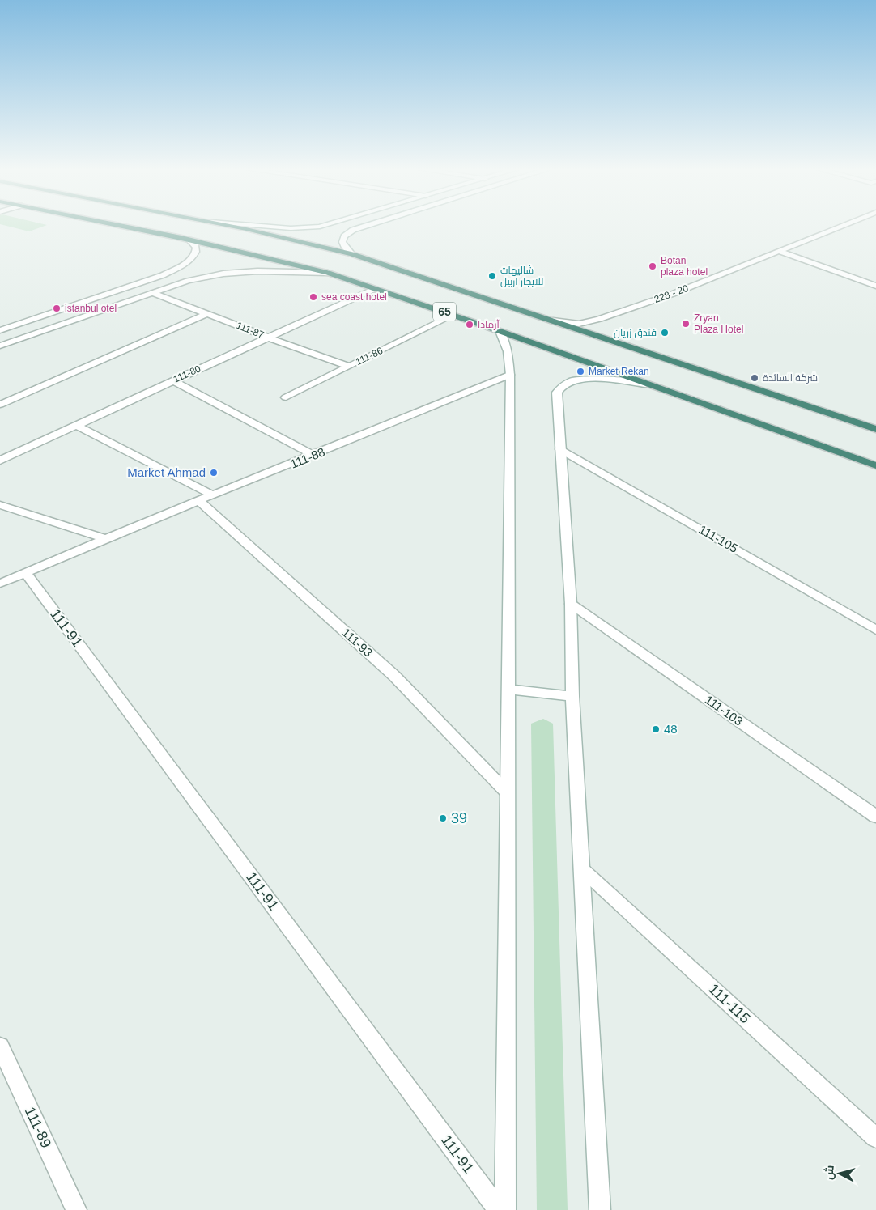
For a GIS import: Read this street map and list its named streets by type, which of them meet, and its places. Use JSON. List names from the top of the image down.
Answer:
{
  "streets": {
    "highway": ["65"],
    "street": [
      "228 - 20",
      "111-87",
      "111-86",
      "111-80",
      "111-88",
      "111-105",
      "111-91",
      "111-93",
      "111-103",
      "111-115",
      "111-89"
    ]
  },
  "crossings": [
    ["228 - 20", "65"],
    ["65", "111-86"],
    ["65", "111-80"],
    ["111-87", "111-86"],
    ["111-87", "111-80"],
    ["111-88", "111-91"],
    ["111-88", "111-93"]
  ],
  "places": [
    "Botan plaza hotel",
    "شاليهات للايجار اربيل",
    "sea coast hotel",
    "istanbul otel",
    "Zryan Plaza Hotel",
    "آرمادا",
    "فندق زريان",
    "Market Rekan",
    "شركة السائدة",
    "Market Ahmad",
    "48",
    "39"
  ],
  "north": "left"
}
